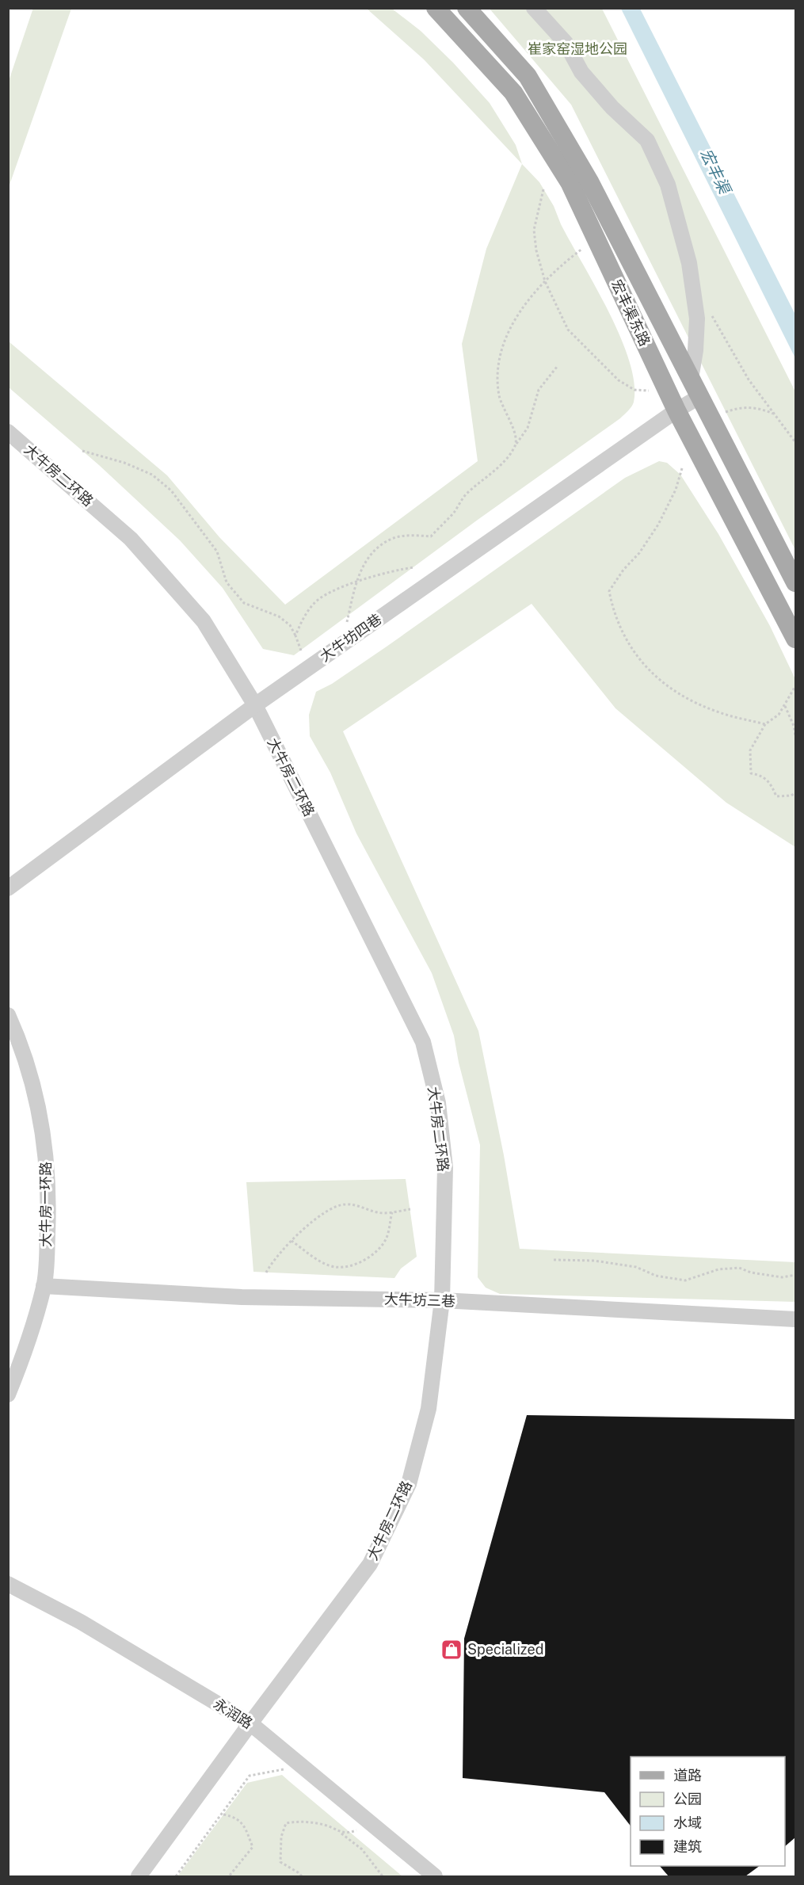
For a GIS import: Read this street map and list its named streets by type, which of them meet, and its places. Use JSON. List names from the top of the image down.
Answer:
{
  "streets": {
    "main road": ["宏丰渠东路"],
    "street": [
      "大牛房二环路",
      "大牛坊四巷",
      "大牛房一环路",
      "大牛坊三巷",
      "永润路"
    ]
  },
  "crossings": [
    ["宏丰渠东路", "大牛坊四巷"],
    ["大牛房二环路", "大牛坊四巷"],
    ["大牛房二环路", "大牛坊三巷"],
    ["大牛房二环路", "永润路"],
    ["大牛房一环路", "大牛坊三巷"]
  ],
  "water": ["宏丰渠"],
  "parks": ["崔家窑湿地公园"],
  "places": {
    "shop": ["Specialized"]
  },
  "legend": [
    "道路",
    "公园",
    "水域",
    "建筑"
  ]
}
